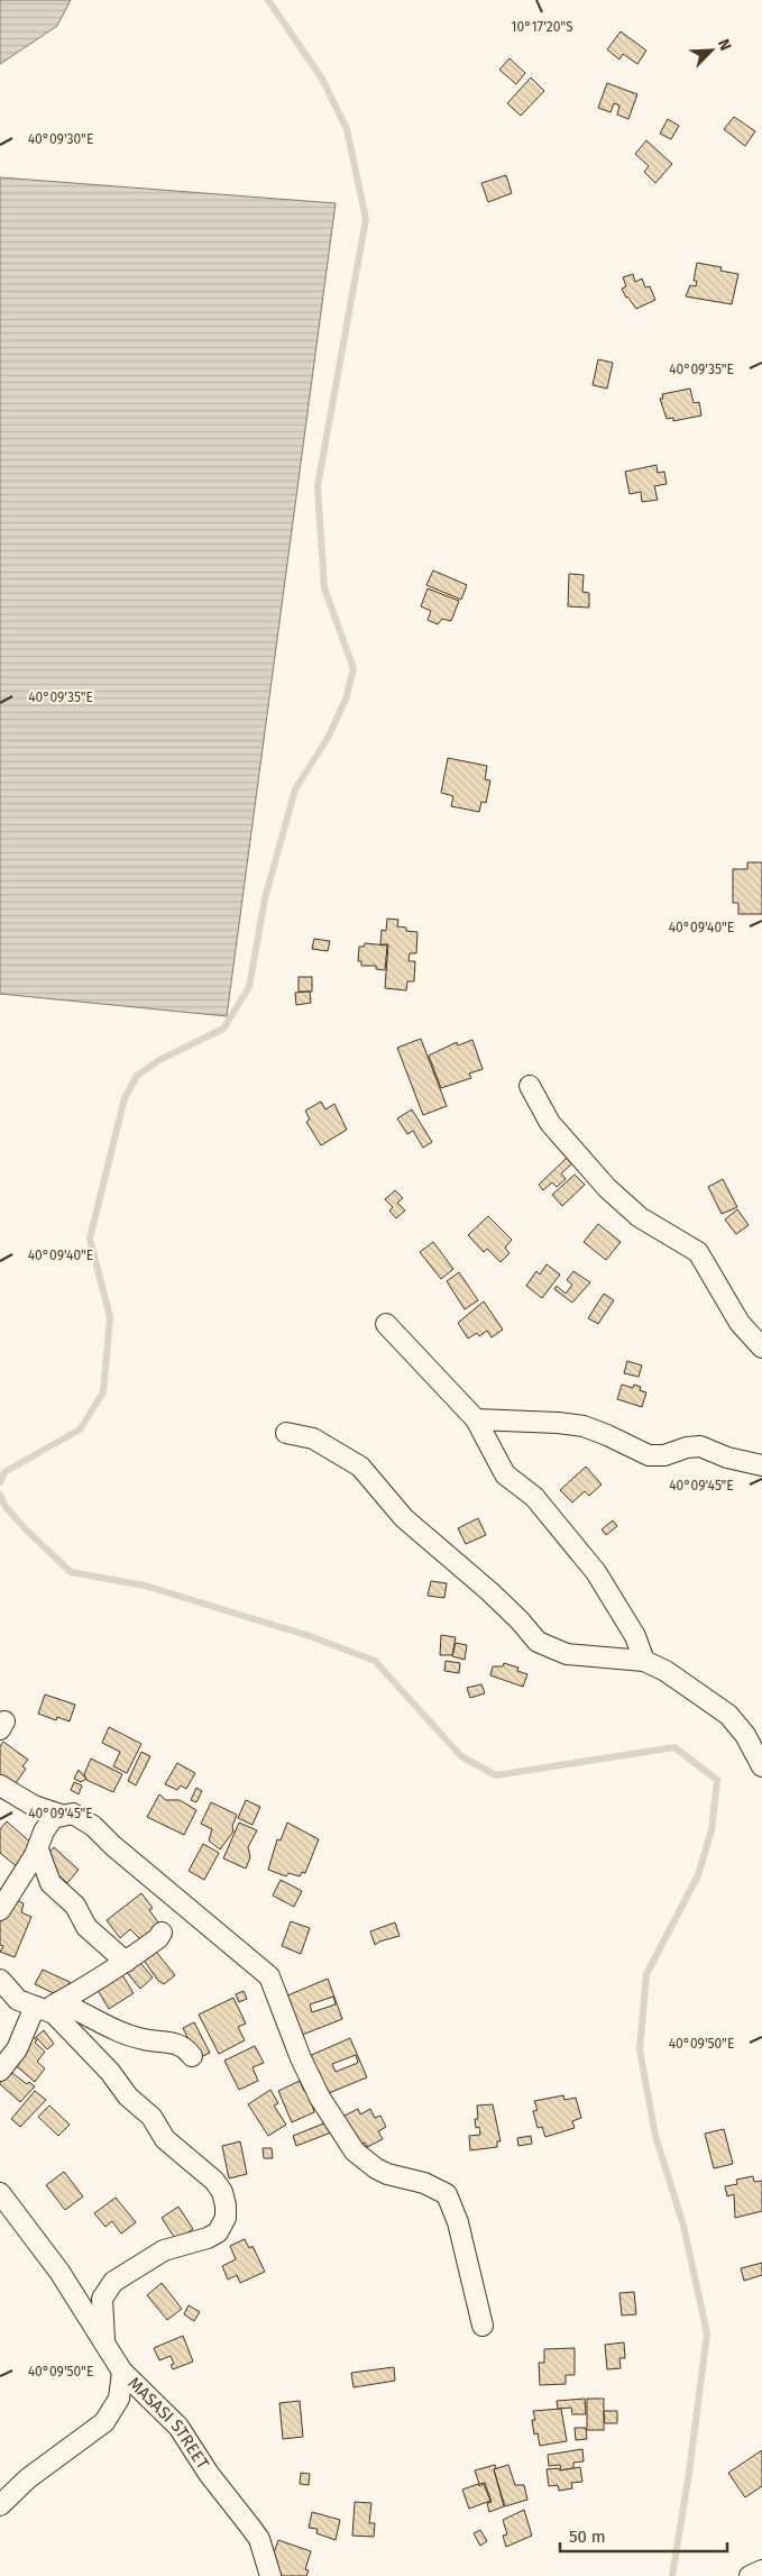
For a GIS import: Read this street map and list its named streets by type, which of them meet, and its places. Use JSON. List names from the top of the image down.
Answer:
{
  "streets": {
    "street": ["MASASI STREET"]
  },
  "scale_bar": "50 m",
  "north": "top right",
  "coordinates": [
    "10°17'20\"S",
    "40°09'30\"E",
    "40°09'35\"E",
    "40°09'40\"E",
    "40°09'45\"E",
    "40°09'50\"E"
  ]
}
